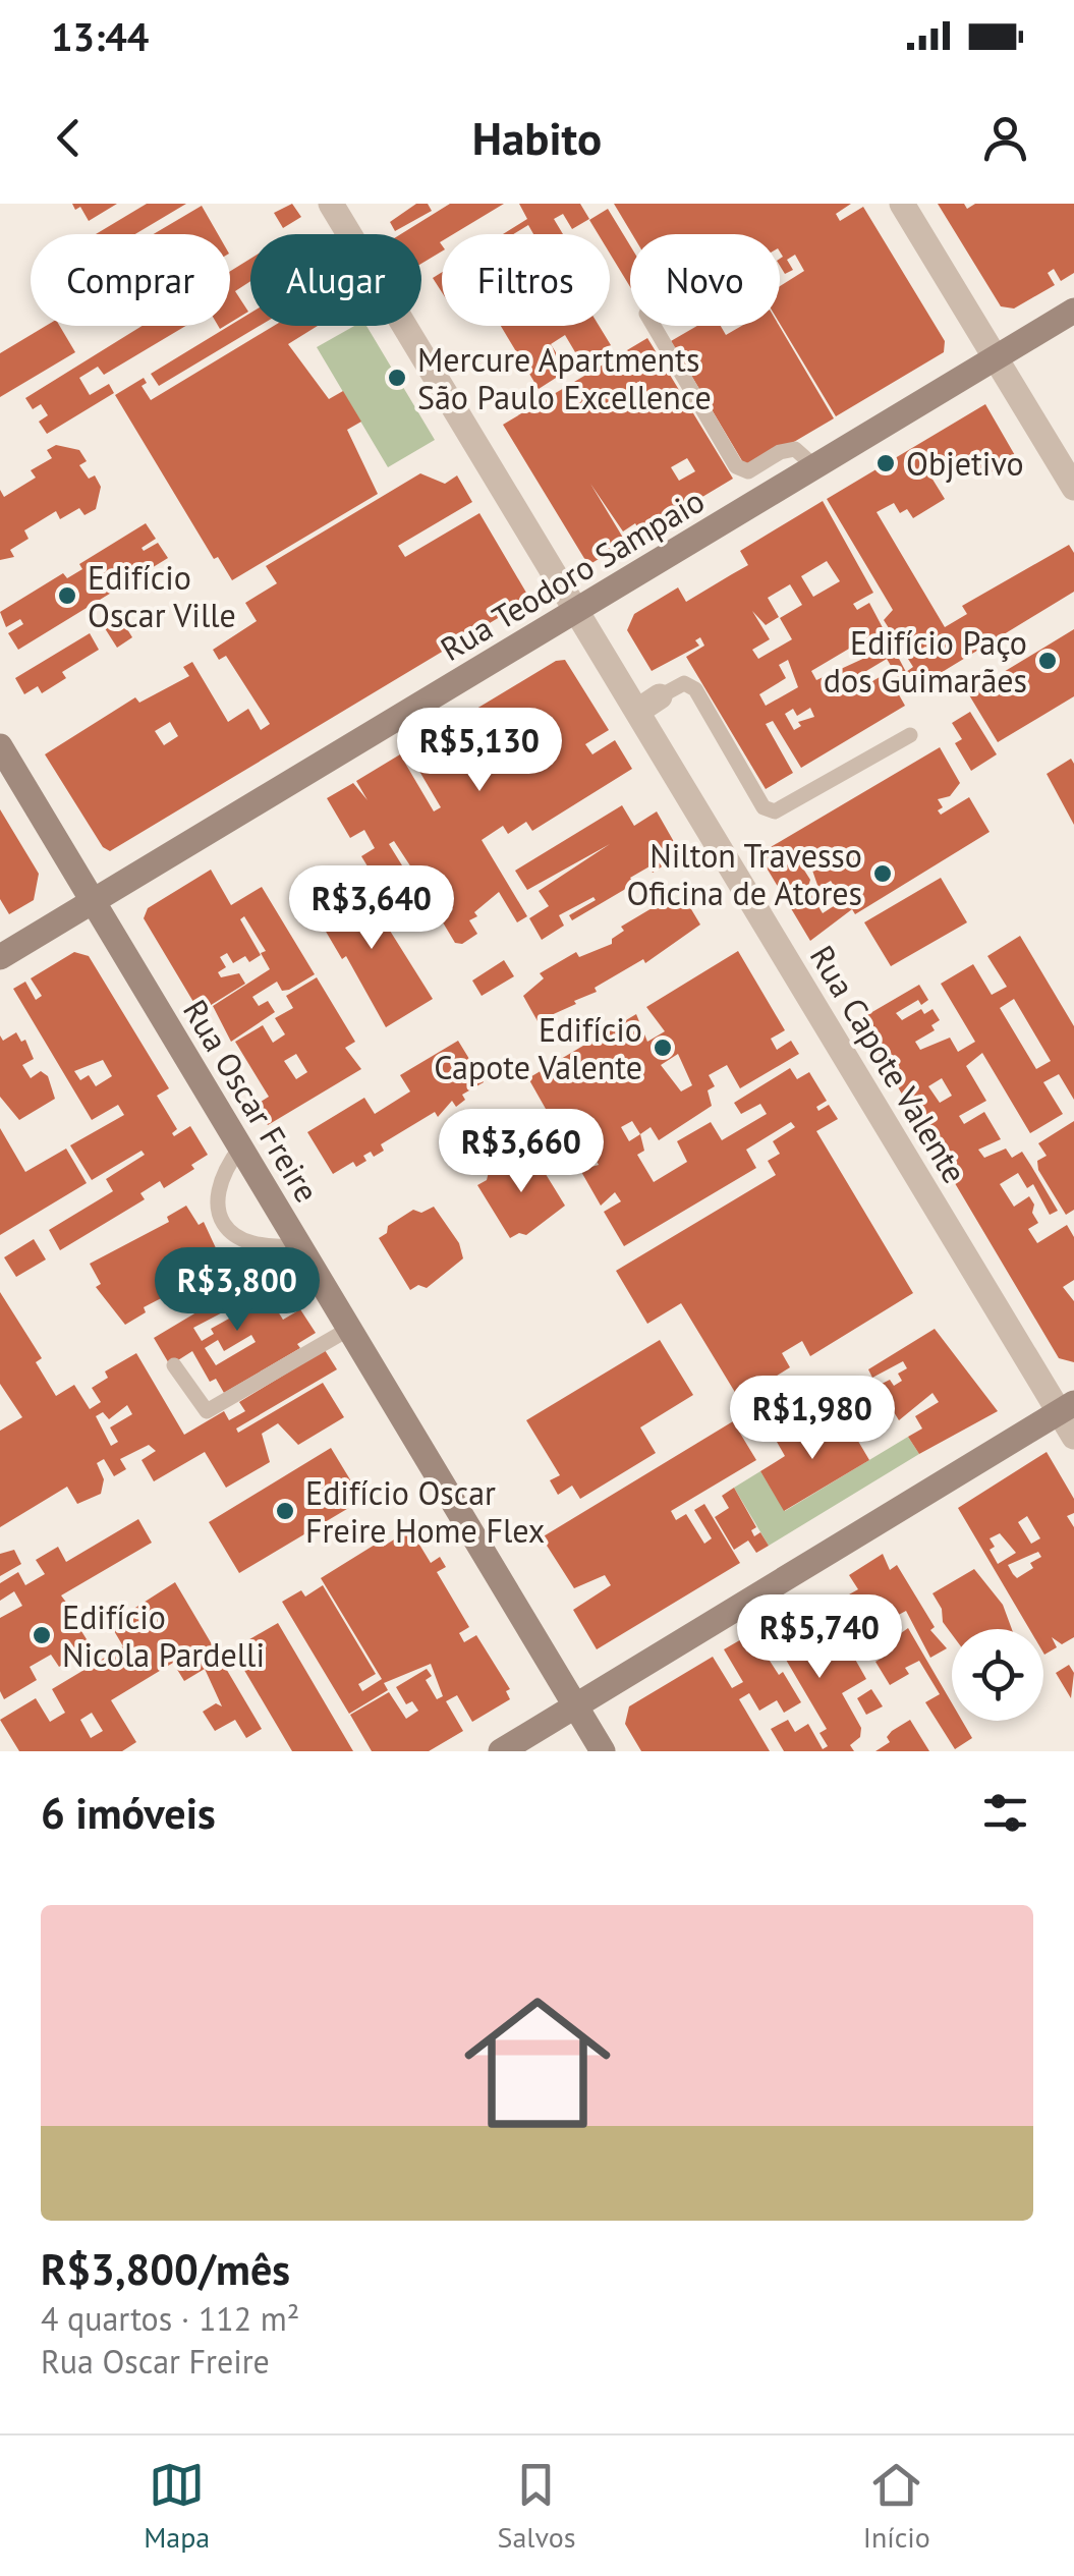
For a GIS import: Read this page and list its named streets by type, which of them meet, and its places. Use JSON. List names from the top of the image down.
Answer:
{
  "streets": {
    "main road": ["Rua Teodoro Sampaio", "Rua Oscar Freire"],
    "street": ["Rua Capote Valente"]
  },
  "crossings": [
    ["Rua Teodoro Sampaio", "Rua Capote Valente"],
    ["Rua Teodoro Sampaio", "Rua Oscar Freire"]
  ],
  "places": [
    "Mercure Apartments São Paulo Excellence",
    "Objetivo",
    "Edifício Oscar Ville",
    "Edifício Paço dos Guimarães",
    "Nilton Travesso Oficina de Atores",
    "Edifício Capote Valente",
    "Edifício Oscar Freire Home Flex",
    "Edifício Nicola Pardelli"
  ],
  "page": {
    "status": "13:44",
    "header": "Habito",
    "chip": [
      "Comprar",
      "Alugar",
      "Filtros",
      "Novo"
    ],
    "price": [
      "R$5,130",
      "R$3,640",
      "R$3,660",
      "R$3,800",
      "R$1,980",
      "R$5,740"
    ],
    "heading": "6 imóveis",
    "list": [
      {
        "name": "R$3,800/mês",
        "note": "4 quartos · 112 m² · Rua Oscar Freire"
      }
    ],
    "tabs": ["Mapa", "Salvos", "Início"]
  }
}
